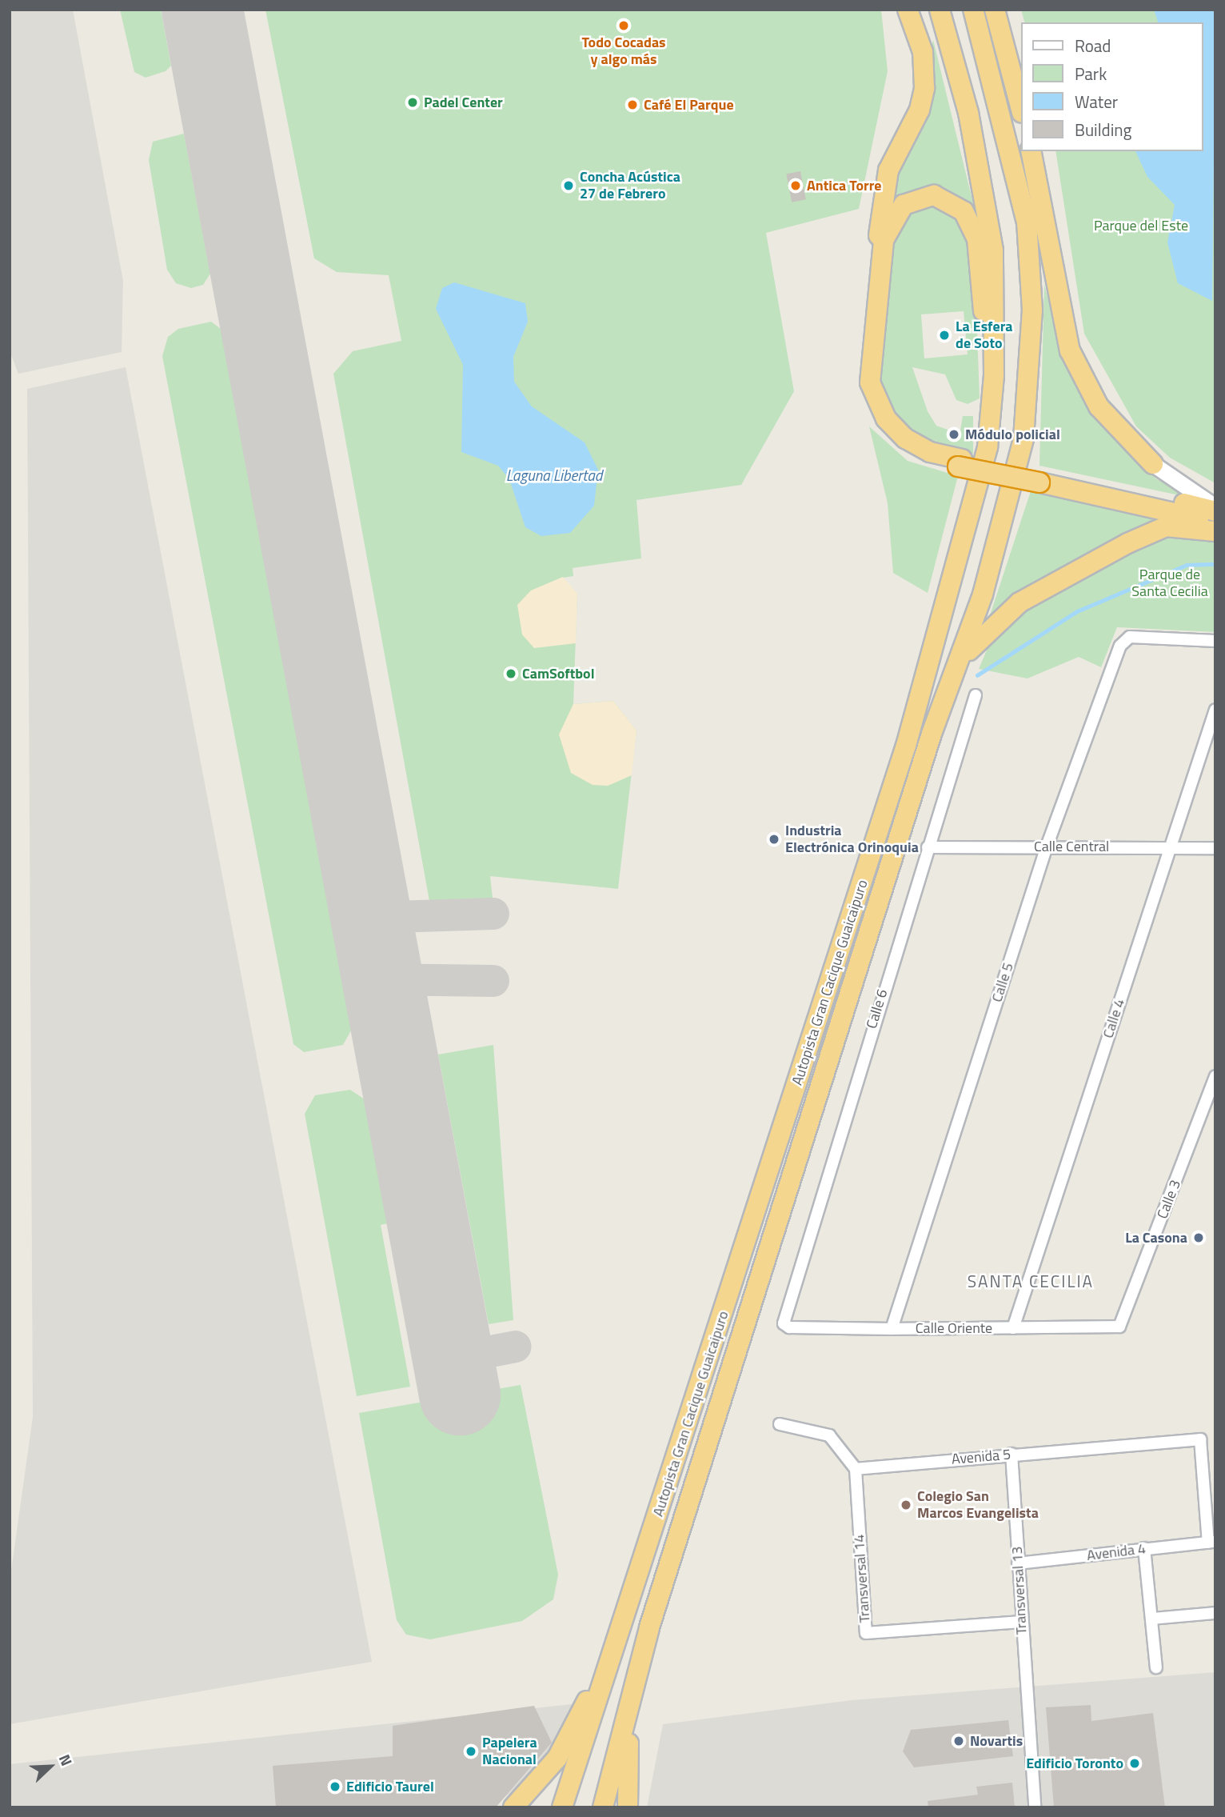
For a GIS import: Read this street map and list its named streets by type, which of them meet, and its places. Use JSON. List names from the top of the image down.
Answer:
{
  "streets": {
    "highway": ["Autopista Gran Cacique Guaicaipuro"],
    "street": [
      "Calle Central",
      "Calle 5",
      "Calle 6",
      "Calle 4",
      "Calle 3",
      "Calle Oriente",
      "Avenida 5",
      "Avenida 4",
      "Transversal 14",
      "Transversal 13"
    ]
  },
  "crossings": [
    ["Calle Central", "Calle 5"],
    ["Calle Central", "Calle 6"],
    ["Calle Central", "Calle 4"],
    ["Calle 5", "Calle Oriente"],
    ["Calle 6", "Calle Oriente"],
    ["Calle 4", "Calle Oriente"],
    ["Calle 3", "Calle Oriente"],
    ["Avenida 5", "Avenida 4"],
    ["Avenida 5", "Transversal 14"],
    ["Avenida 5", "Transversal 13"],
    ["Avenida 4", "Transversal 13"],
    ["Transversal 14", "Transversal 13"]
  ],
  "districts": ["SANTA CECILIA"],
  "water": ["Laguna Libertad"],
  "parks": ["Parque del Este", "Parque de Santa Cecilia"],
  "places": [
    "Todo Cocadas y algo más",
    "Padel Center",
    "Café El Parque",
    "Concha Acústica 27 de Febrero",
    "Antica Torre",
    "La Esfera de Soto",
    "Módulo policial",
    "CamSoftbol",
    "Industria Electrónica Orinoquia",
    "La Casona",
    "Colegio San Marcos Evangelista",
    "Novartis",
    "Papelera Nacional",
    "Edificio Toronto",
    "Edificio Taurel"
  ],
  "legend": [
    "Road",
    "Park",
    "Water",
    "Building"
  ],
  "north": "top right"
}
